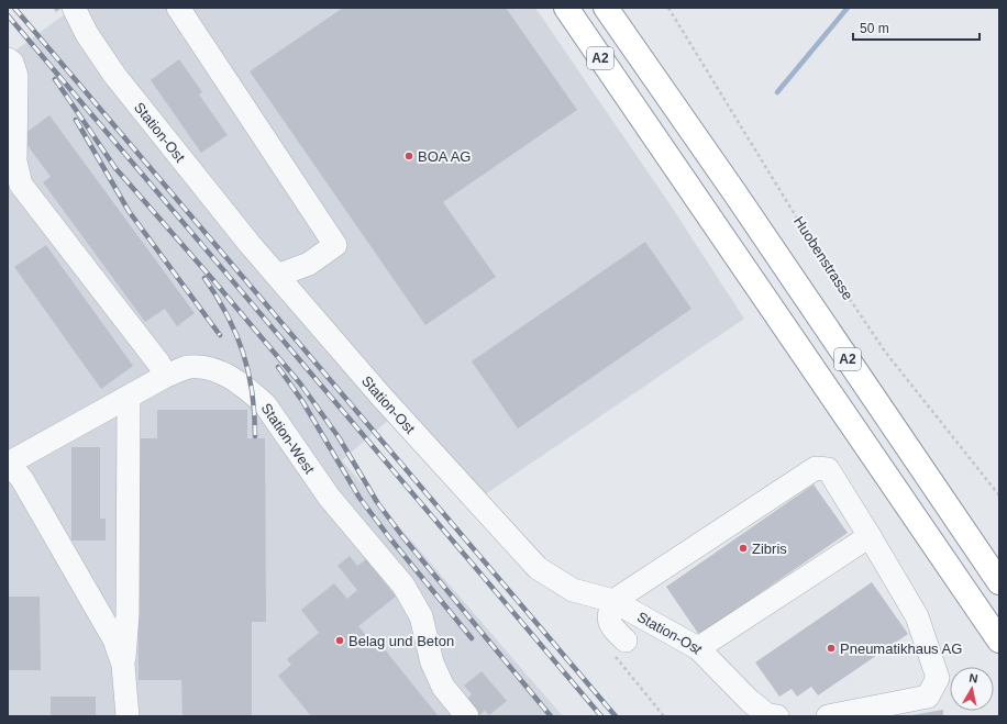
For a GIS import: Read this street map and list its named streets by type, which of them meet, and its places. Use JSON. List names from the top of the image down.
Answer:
{
  "streets": {
    "highway": ["A2"],
    "street": ["Station-Ost", "Station-West"],
    "path": ["Huobenstrasse"]
  },
  "places": [
    "BOA AG",
    "Zibris",
    "Belag und Beton",
    "Pneumatikhaus AG"
  ],
  "scale_bar": "50 m",
  "north": "top"
}
